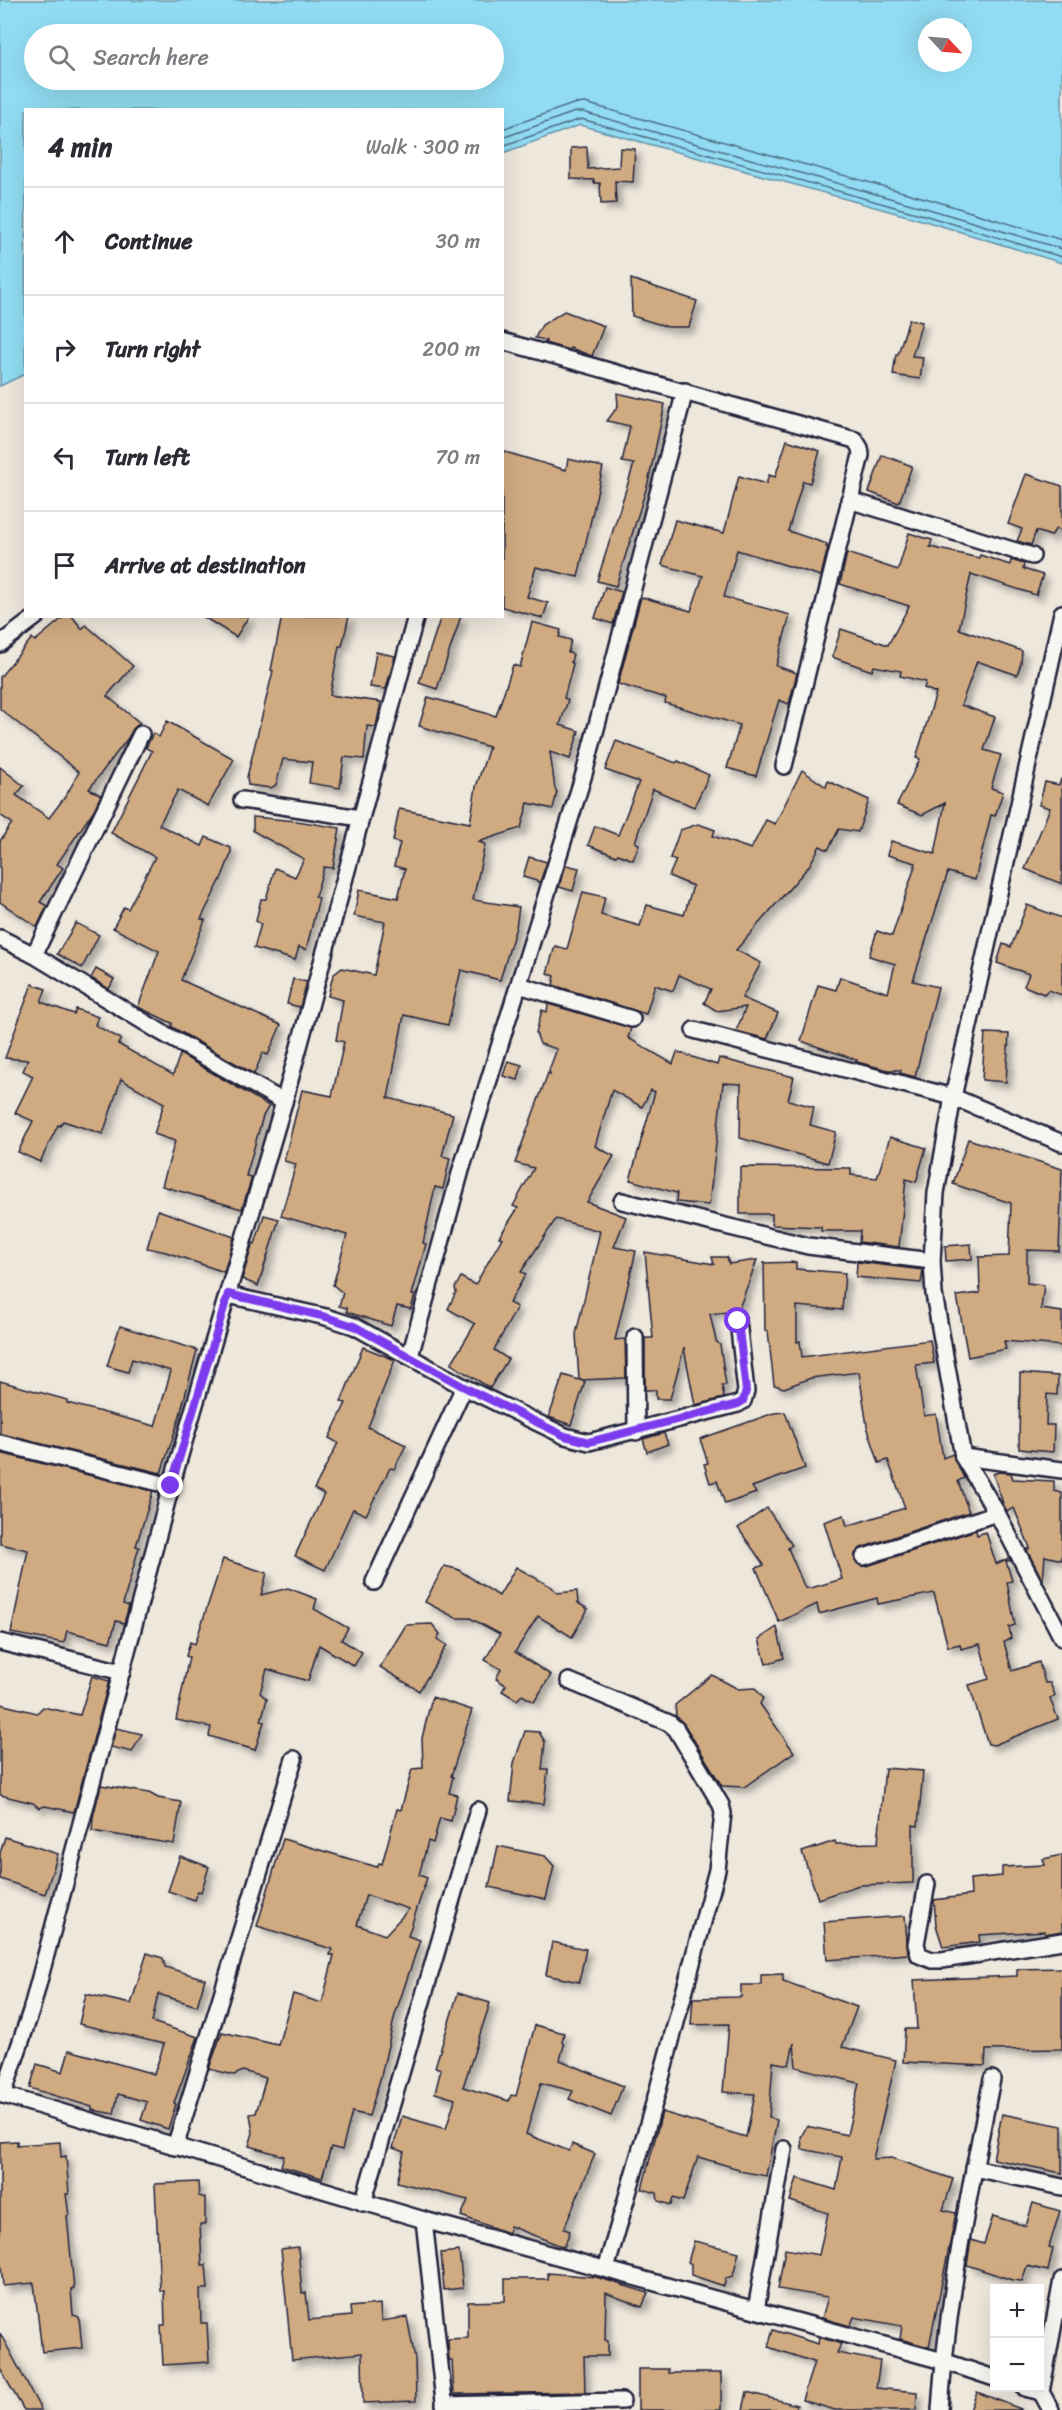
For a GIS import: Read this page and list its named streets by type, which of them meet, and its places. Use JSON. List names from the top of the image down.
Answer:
{
  "north": "bottom right",
  "page": {
    "search": "Search here",
    "heading": ["4 min", "Walk · 300 m"],
    "list": [
      ["Continue", "30 m"],
      ["Turn right", "200 m"],
      ["Turn left", "70 m"],
      "Arrive at destination"
    ],
    "map_buttons": ["+", "−"]
  }
}
